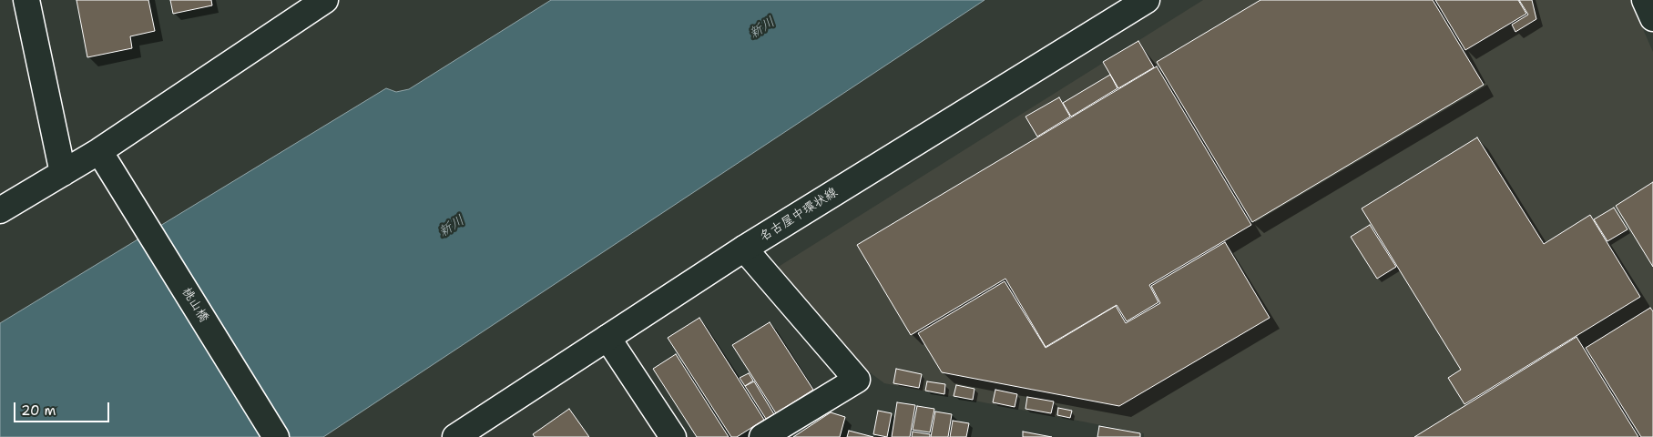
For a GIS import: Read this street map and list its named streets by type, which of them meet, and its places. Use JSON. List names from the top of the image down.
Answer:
{
  "streets": {
    "street": ["名古屋中環状線", "桃山橋"]
  },
  "water": ["新川"],
  "scale_bar": "20 m"
}
